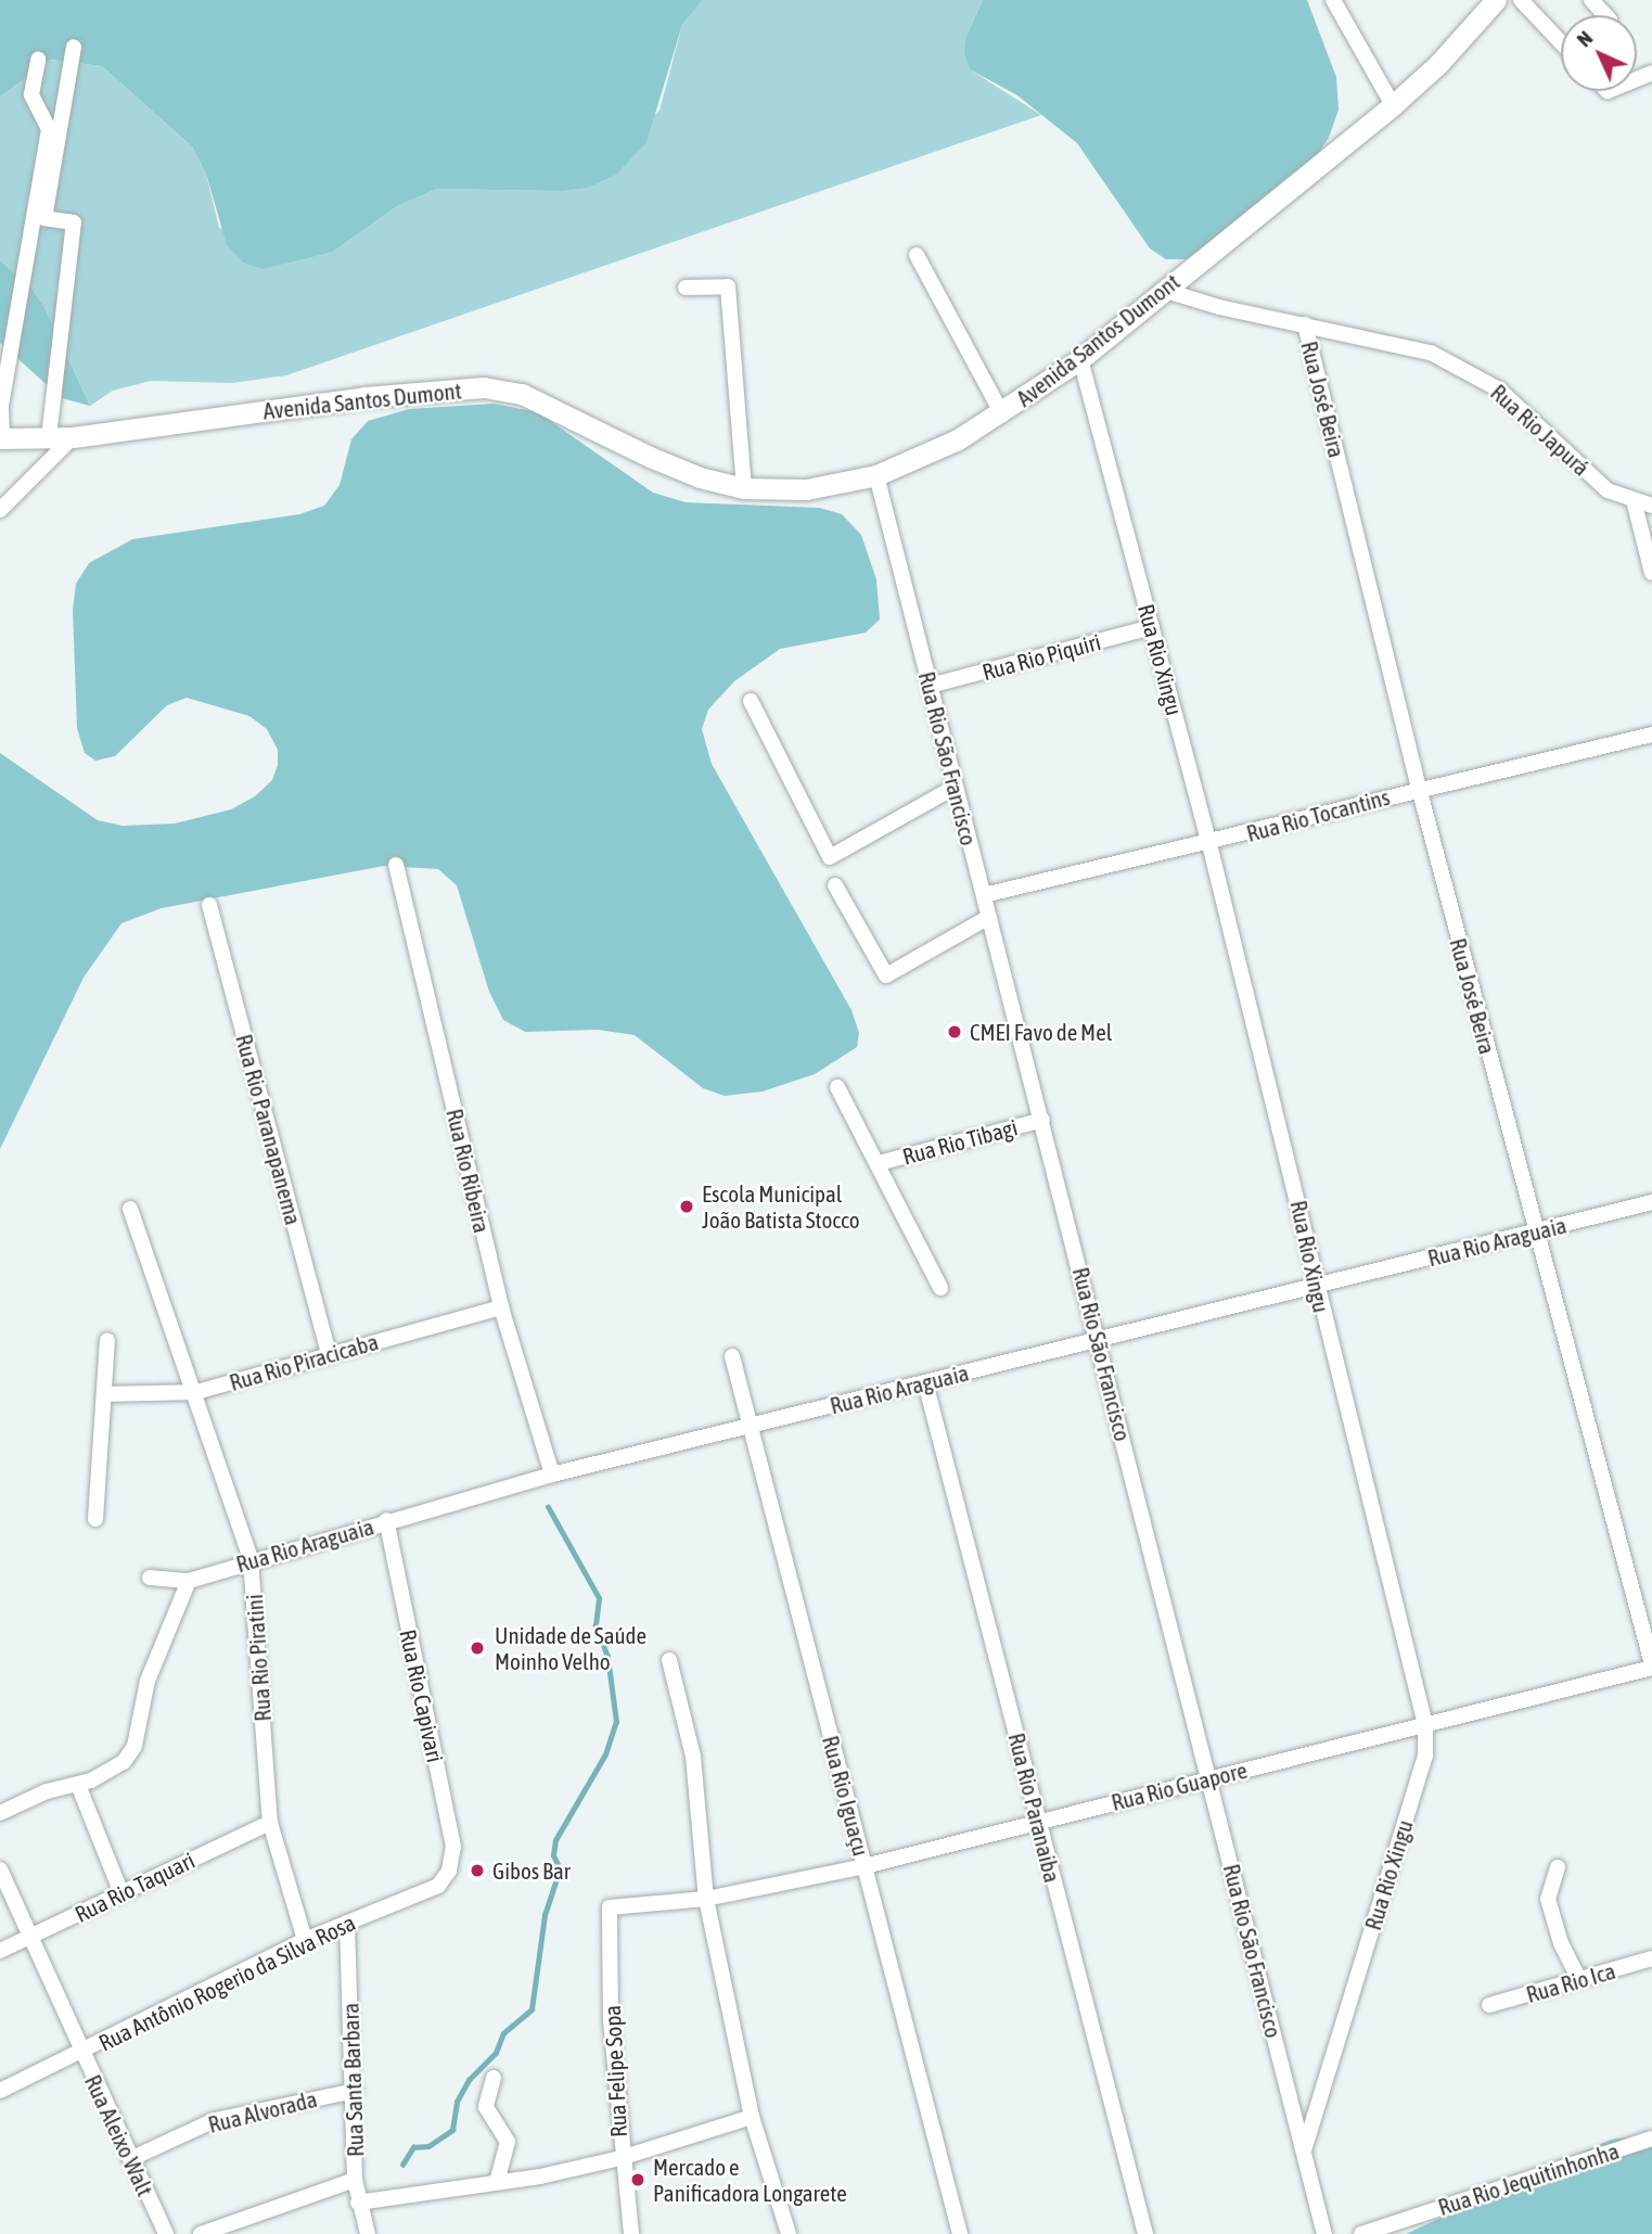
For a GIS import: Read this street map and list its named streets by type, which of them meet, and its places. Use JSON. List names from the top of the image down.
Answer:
{
  "streets": {
    "street": [
      "Avenida Santos Dumont",
      "Rua José Beira",
      "Rua Rio Japurá",
      "Rua Rio Piquiri",
      "Rua Rio Xingu",
      "Rua Rio São Francisco",
      "Rua Rio Tocantins",
      "Rua Rio Paranapanema",
      "Rua Rio Tibagi",
      "Rua Rio Ribeira",
      "Rua Rio Araguaia",
      "Rua Rio Piracicaba",
      "Rua Rio Piratini",
      "Rua Rio Capivari",
      "Rua Rio Guapore",
      "Rua Rio Iguaçu",
      "Rua Rio Paranaiba",
      "Rua Rio Taquari",
      "Rua Antônio Rogerio da Silva Rosa",
      "Rua Rio Ica",
      "Rua Felipe Sopa",
      "Rua Santa Barbara",
      "Rua Alvorada",
      "Rua Aleixo Walt",
      "Rua Rio Jequitinhonha"
    ]
  },
  "crossings": [
    ["Avenida Santos Dumont", "Rua Rio Japurá"],
    ["Avenida Santos Dumont", "Rua Rio Xingu"],
    ["Avenida Santos Dumont", "Rua Rio São Francisco"],
    ["Rua José Beira", "Rua Rio Japurá"],
    ["Rua José Beira", "Rua Rio Tocantins"],
    ["Rua José Beira", "Rua Rio Araguaia"],
    ["Rua José Beira", "Rua Rio Guapore"],
    ["Rua Rio Piquiri", "Rua Rio Xingu"],
    ["Rua Rio Piquiri", "Rua Rio São Francisco"],
    ["Rua Rio Xingu", "Rua Rio São Francisco"],
    ["Rua Rio Xingu", "Rua Rio Tocantins"],
    ["Rua Rio Xingu", "Rua Rio Araguaia"],
    ["Rua Rio Xingu", "Rua Rio Guapore"],
    ["Rua Rio São Francisco", "Rua Rio Tocantins"],
    ["Rua Rio São Francisco", "Rua Rio Tibagi"],
    ["Rua Rio São Francisco", "Rua Rio Araguaia"],
    ["Rua Rio São Francisco", "Rua Rio Guapore"],
    ["Rua Rio Paranapanema", "Rua Rio Piracicaba"],
    ["Rua Rio Ribeira", "Rua Rio Araguaia"],
    ["Rua Rio Ribeira", "Rua Rio Piracicaba"],
    ["Rua Rio Araguaia", "Rua Rio Piratini"],
    ["Rua Rio Araguaia", "Rua Rio Capivari"],
    ["Rua Rio Araguaia", "Rua Rio Iguaçu"],
    ["Rua Rio Araguaia", "Rua Rio Paranaiba"],
    ["Rua Rio Piracicaba", "Rua Rio Piratini"],
    ["Rua Rio Piratini", "Rua Rio Taquari"],
    ["Rua Rio Piratini", "Rua Antônio Rogerio da Silva Rosa"],
    ["Rua Rio Capivari", "Rua Antônio Rogerio da Silva Rosa"],
    ["Rua Rio Guapore", "Rua Rio Iguaçu"],
    ["Rua Rio Guapore", "Rua Rio Paranaiba"],
    ["Rua Rio Guapore", "Rua Felipe Sopa"],
    ["Rua Rio Taquari", "Rua Aleixo Walt"],
    ["Rua Antônio Rogerio da Silva Rosa", "Rua Santa Barbara"],
    ["Rua Antônio Rogerio da Silva Rosa", "Rua Aleixo Walt"],
    ["Rua Santa Barbara", "Rua Alvorada"],
    ["Rua Alvorada", "Rua Aleixo Walt"]
  ],
  "places": [
    "CMEI Favo de Mel",
    "Escola Municipal João Batista Stocco",
    "Unidade de Saúde Moinho Velho",
    "Gibos Bar",
    "Mercado e Panificadora Longarete"
  ],
  "north": "top left"
}
